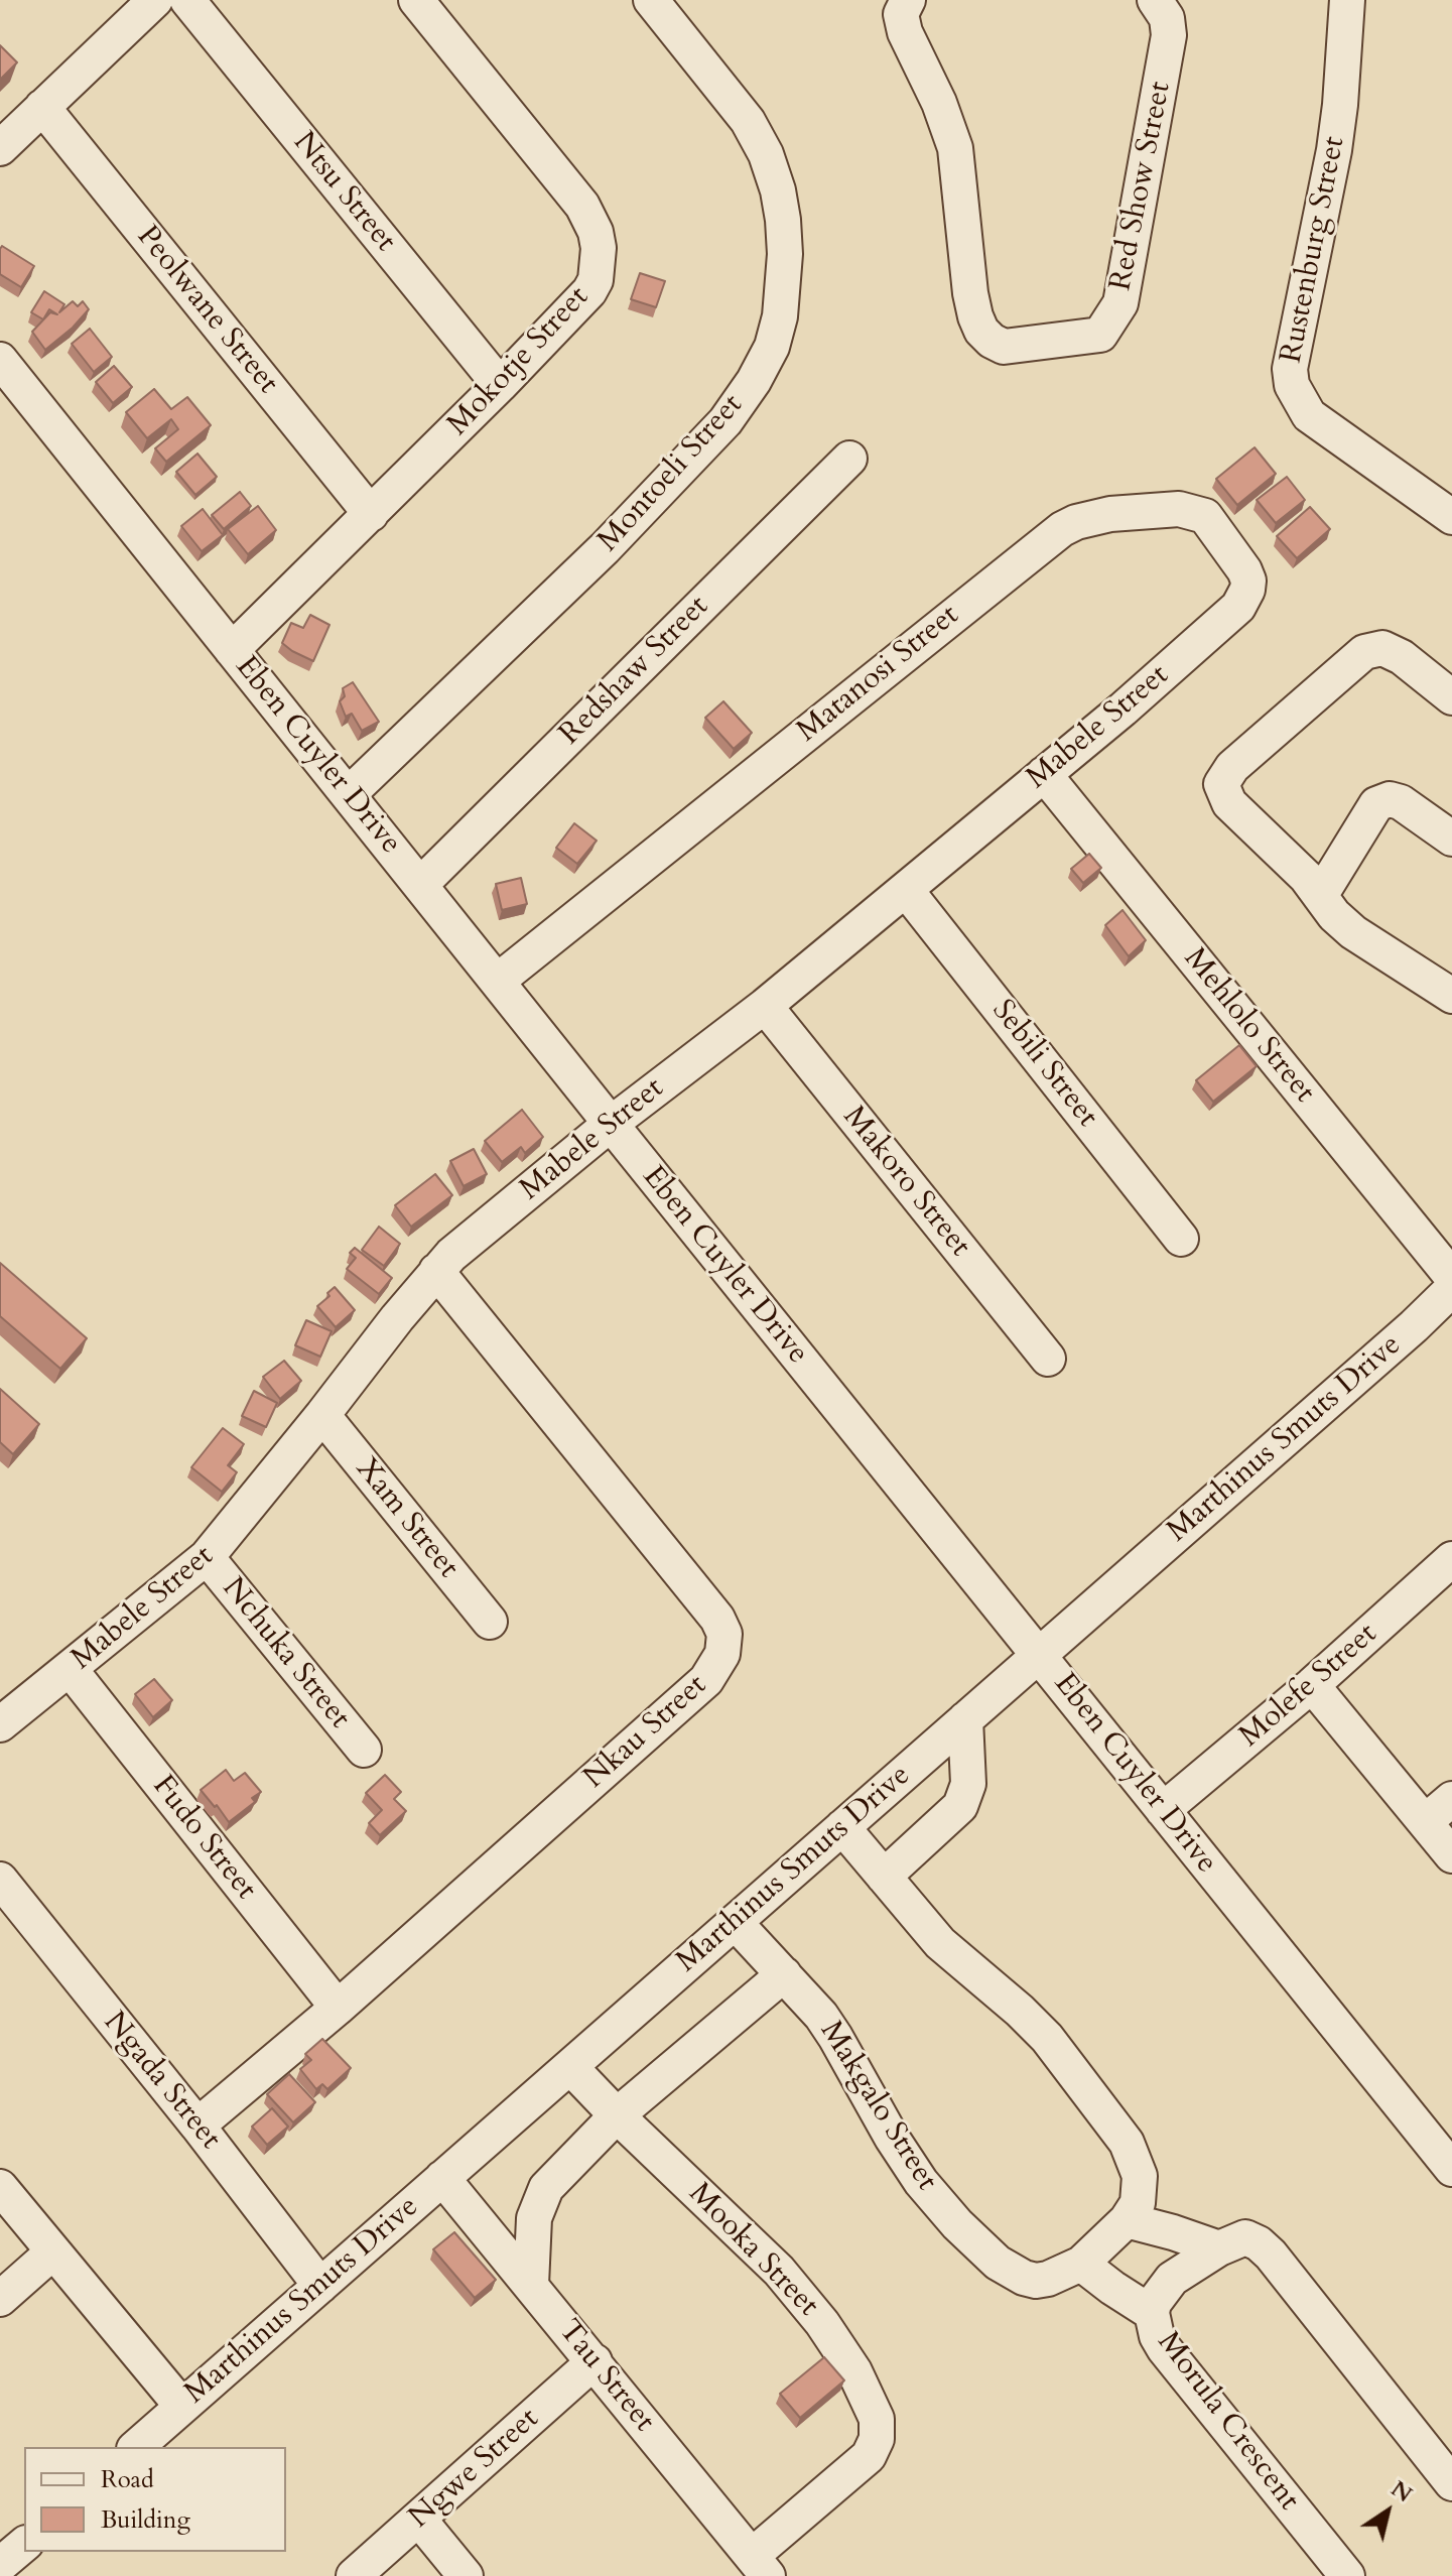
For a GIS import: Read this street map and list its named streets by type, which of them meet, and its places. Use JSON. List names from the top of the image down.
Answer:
{
  "streets": {
    "street": [
      "Red Show Street",
      "Ntsu Street",
      "Rustenburg Street",
      "Peolwane Street",
      "Mokotje Street",
      "Montoeli Street",
      "Redshaw Street",
      "Matanosi Street",
      "Mabele Street",
      "Eben Cuyler Drive",
      "Mehlolo Street",
      "Sebili Street",
      "Makoro Street",
      "Marthinus Smuts Drive",
      "Xam Street",
      "Nchuka Street",
      "Molefe Street",
      "Nkau Street",
      "Fudo Street",
      "Ngada Street",
      "Makgalo Street",
      "Mooka Street",
      "Tau Street",
      "Morula Crescent",
      "Ngwe Street"
    ]
  },
  "crossings": [
    ["Ntsu Street", "Mokotje Street"],
    ["Peolwane Street", "Mokotje Street"],
    ["Mokotje Street", "Eben Cuyler Drive"],
    ["Montoeli Street", "Eben Cuyler Drive"],
    ["Redshaw Street", "Eben Cuyler Drive"],
    ["Matanosi Street", "Mabele Street"],
    ["Matanosi Street", "Eben Cuyler Drive"],
    ["Mabele Street", "Eben Cuyler Drive"],
    ["Mabele Street", "Mehlolo Street"],
    ["Mabele Street", "Sebili Street"],
    ["Mabele Street", "Makoro Street"],
    ["Mabele Street", "Xam Street"],
    ["Mabele Street", "Nchuka Street"],
    ["Mabele Street", "Nkau Street"],
    ["Mabele Street", "Fudo Street"],
    ["Eben Cuyler Drive", "Marthinus Smuts Drive"],
    ["Eben Cuyler Drive", "Molefe Street"],
    ["Marthinus Smuts Drive", "Ngada Street"],
    ["Marthinus Smuts Drive", "Makgalo Street"],
    ["Marthinus Smuts Drive", "Mooka Street"],
    ["Marthinus Smuts Drive", "Tau Street"],
    ["Nkau Street", "Fudo Street"],
    ["Nkau Street", "Ngada Street"],
    ["Mooka Street", "Tau Street"],
    ["Tau Street", "Ngwe Street"]
  ],
  "legend": ["Road", "Building"],
  "north": "top right"
}
